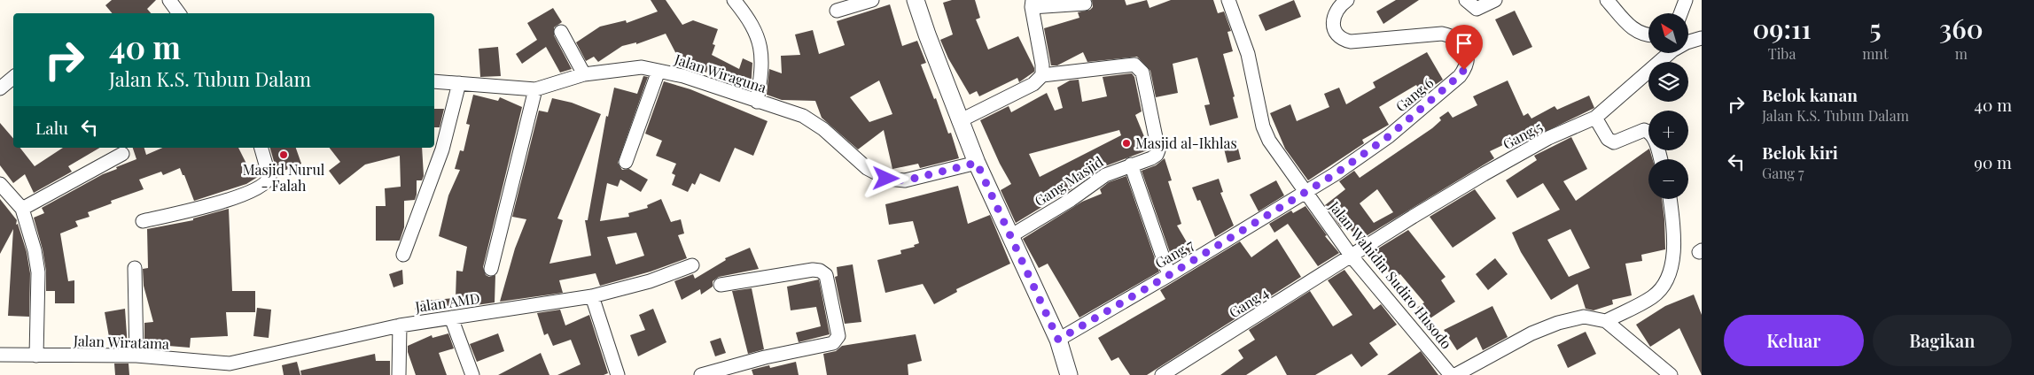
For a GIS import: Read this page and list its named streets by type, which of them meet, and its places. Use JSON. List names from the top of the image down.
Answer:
{
  "streets": {
    "street": [
      "Jalan Wiraguna",
      "Gang 6",
      "Gang 5",
      "Gang Masjid",
      "Gang 7",
      "Jalan Wahidin Sudiro Husodo",
      "Jalan AMD",
      "Gang 4",
      "Jalan Wiratama"
    ]
  },
  "crossings": [
    ["Gang 6", "Gang 7"],
    ["Gang 6", "Jalan Wahidin Sudiro Husodo"],
    ["Gang 5", "Jalan Wahidin Sudiro Husodo"],
    ["Gang 5", "Gang 4"],
    ["Gang 7", "Jalan Wahidin Sudiro Husodo"],
    ["Jalan Wahidin Sudiro Husodo", "Gang 4"],
    ["Jalan AMD", "Jalan Wiratama"]
  ],
  "places": ["Masjid al-Ikhlas", "Masjid Nurul - Falah"],
  "north": "top left",
  "page": {
    "eta": [
      "09:11",
      "Tiba",
      "5",
      "mnt",
      "360",
      "m"
    ],
    "map_buttons": ["+", "−"],
    "turn": ["40 m", "Jalan K.S. Tubun Dalam"],
    "list": [
      {
        "name": "Belok kanan",
        "note": "Jalan K.S. Tubun Dalam",
        "value": "40 m"
      },
      {
        "name": "Belok kiri",
        "note": "Gang 7",
        "value": "90 m"
      }
    ],
    "then": "Lalu",
    "buttons": ["Keluar", "Bagikan"]
  }
}
